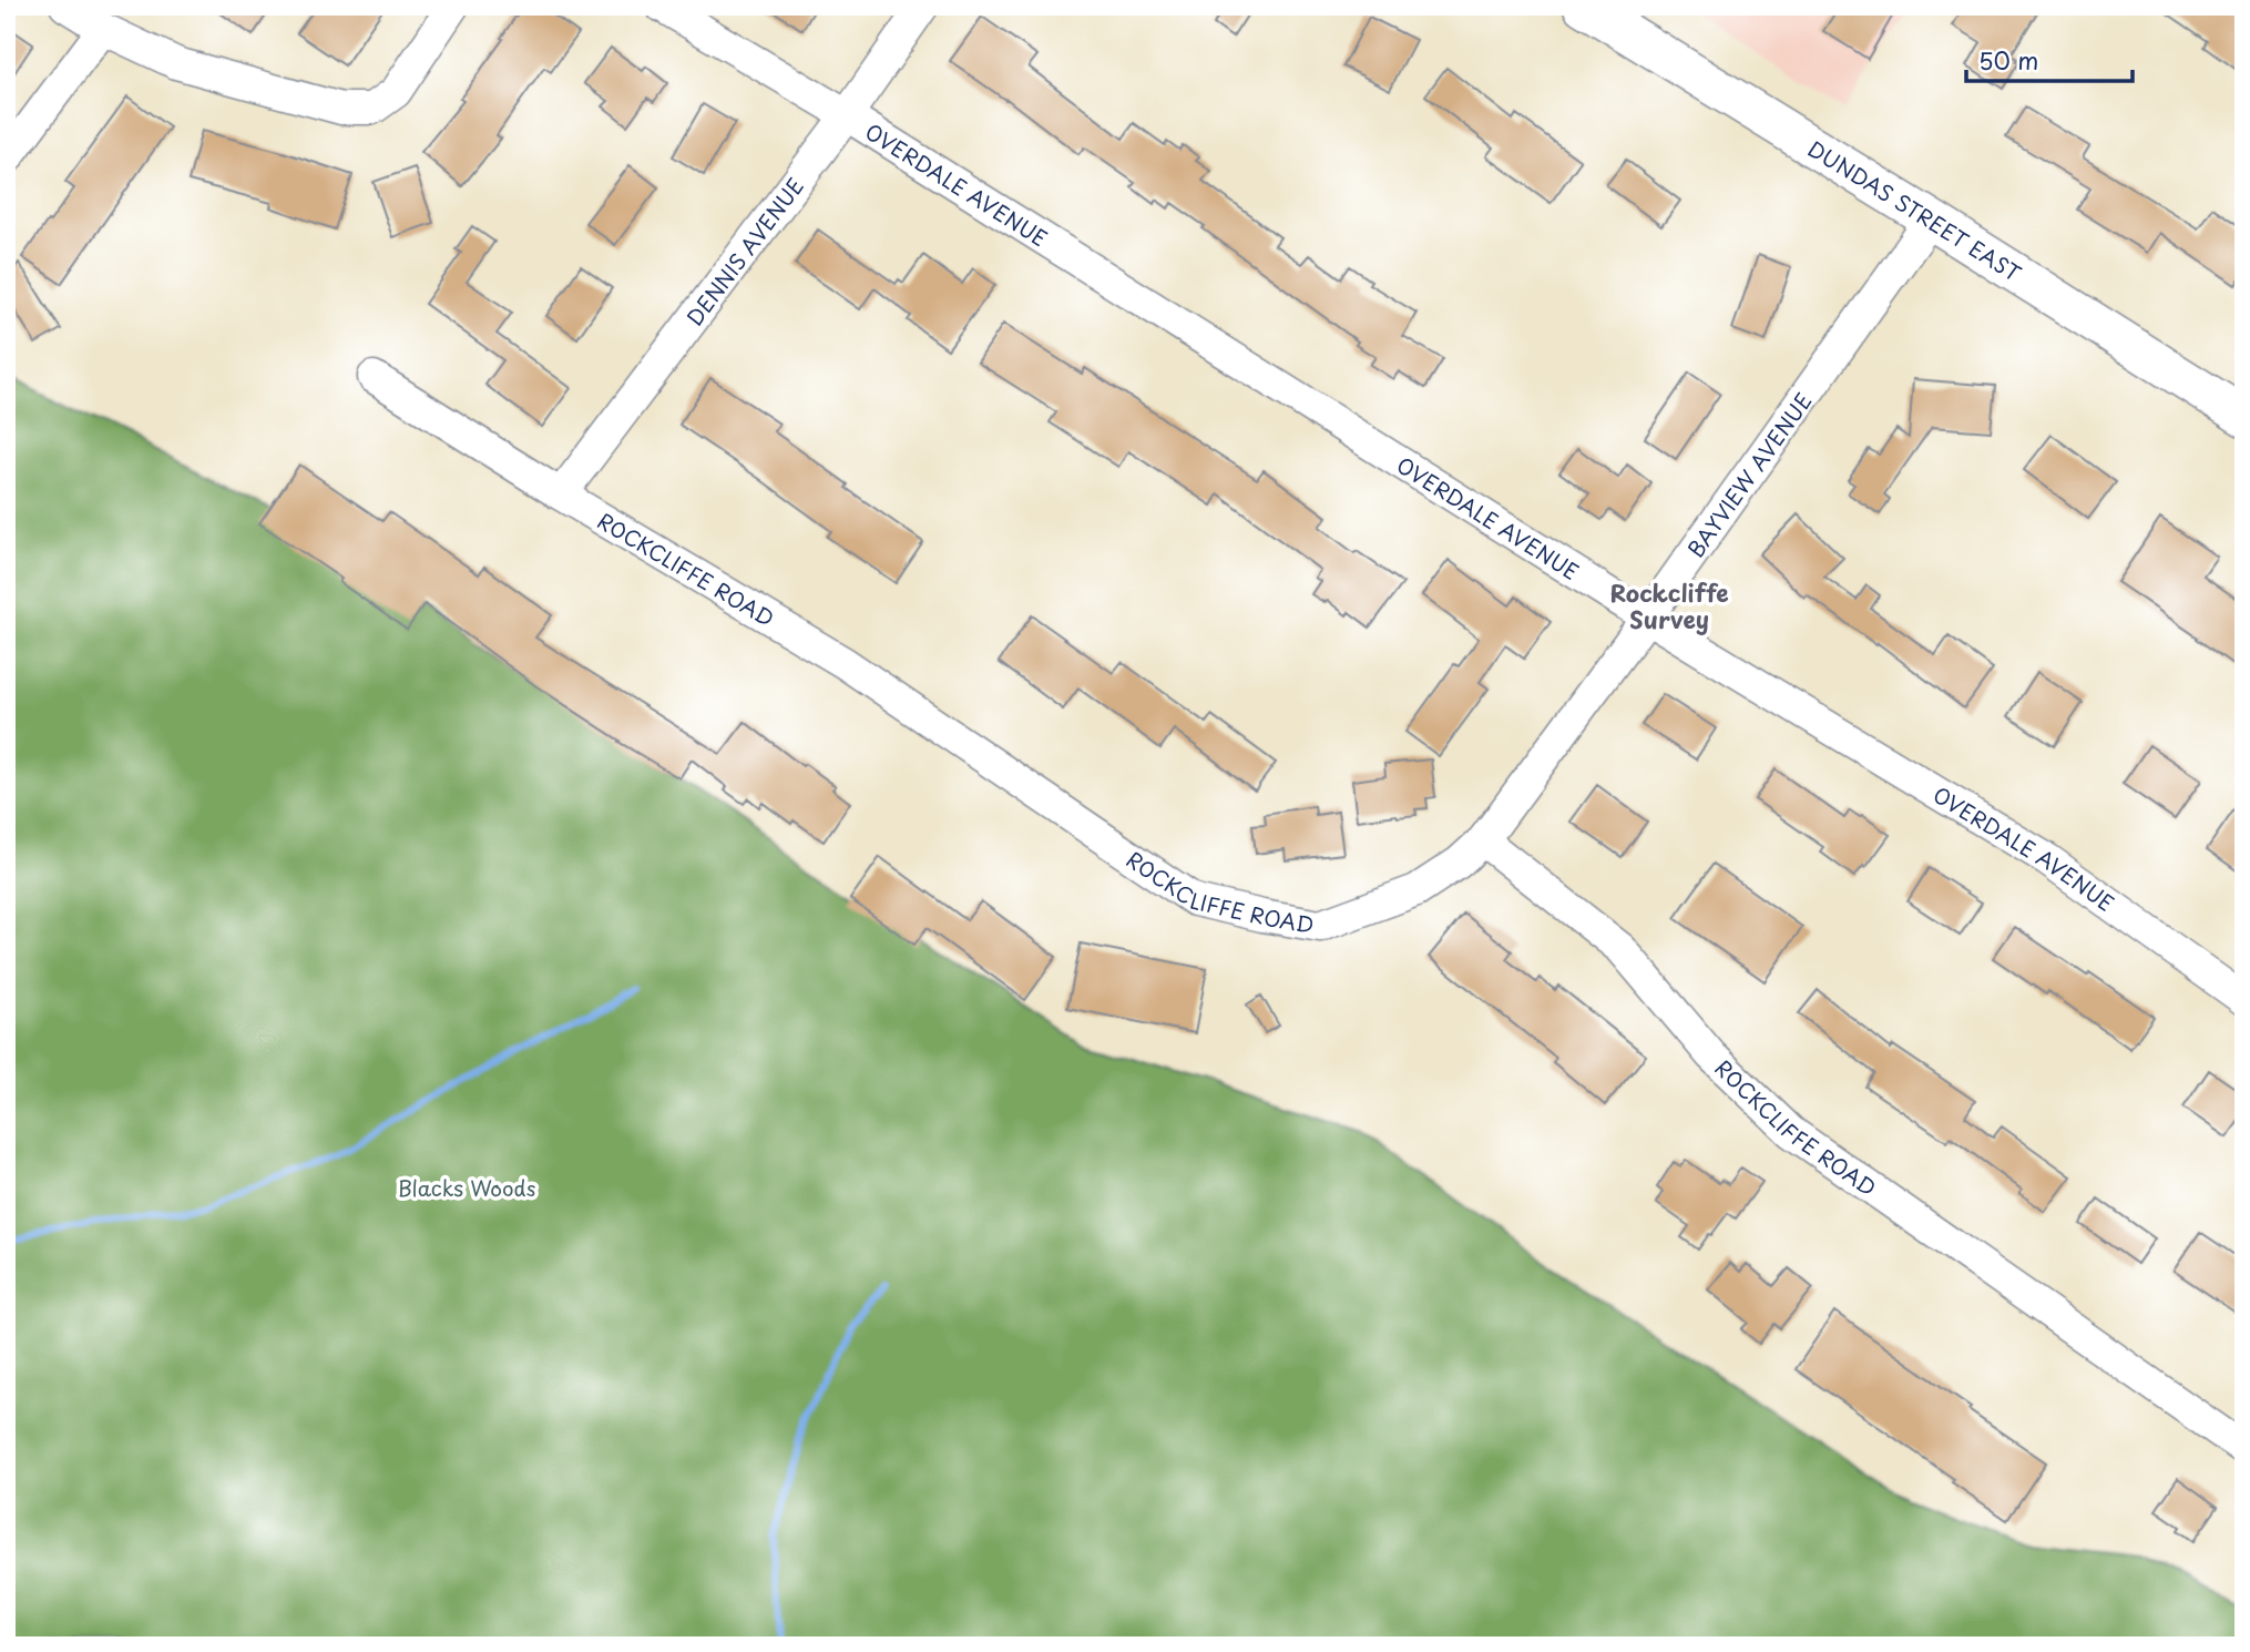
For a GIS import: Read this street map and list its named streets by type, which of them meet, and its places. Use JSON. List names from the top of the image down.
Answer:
{
  "streets": {
    "main road": ["DUNDAS STREET EAST"],
    "street": [
      "OVERDALE AVENUE",
      "DENNIS AVENUE",
      "BAYVIEW AVENUE",
      "ROCKCLIFFE ROAD"
    ]
  },
  "crossings": [
    ["OVERDALE AVENUE", "DENNIS AVENUE"],
    ["OVERDALE AVENUE", "BAYVIEW AVENUE"],
    ["DUNDAS STREET EAST", "BAYVIEW AVENUE"],
    ["DENNIS AVENUE", "ROCKCLIFFE ROAD"],
    ["BAYVIEW AVENUE", "ROCKCLIFFE ROAD"]
  ],
  "districts": ["Rockcliffe Survey"],
  "parks": ["Blacks Woods"],
  "scale_bar": "50 m"
}
